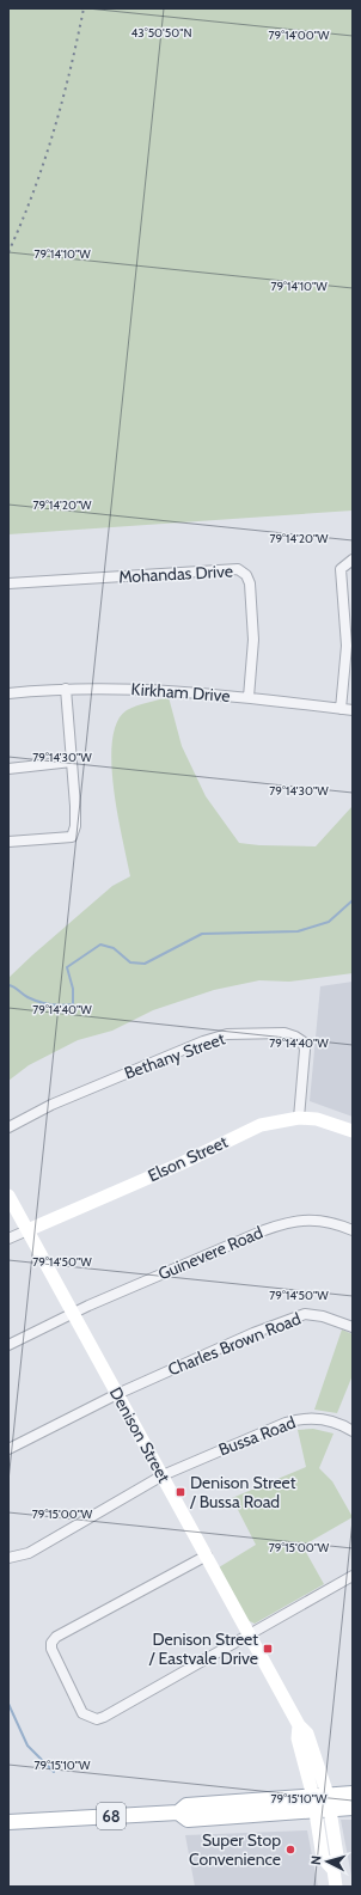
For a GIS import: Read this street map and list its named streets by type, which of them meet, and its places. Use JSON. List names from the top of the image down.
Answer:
{
  "streets": {
    "main road": ["68"],
    "street": [
      "Mohandas Drive",
      "Kirkham Drive",
      "Bethany Street",
      "Elson Street",
      "Guinevere Road",
      "Charles Brown Road",
      "Denison Street",
      "Bussa Road"
    ]
  },
  "crossings": [
    ["Mohandas Drive", "Kirkham Drive"],
    ["Bethany Street", "Elson Street"],
    ["Elson Street", "Denison Street"],
    ["Guinevere Road", "Denison Street"],
    ["Charles Brown Road", "Denison Street"],
    ["Denison Street", "Bussa Road"],
    ["Denison Street", "68"]
  ],
  "places": {
    "transit": ["Denison Street / Bussa Road", "Denison Street / Eastvale Drive"],
    "other": ["Super Stop Convenience"]
  },
  "north": "left",
  "coordinates": [
    "43°50'50\"N",
    "79°14'00\"W",
    "79°14'10\"W",
    "79°14'20\"W",
    "79°14'30\"W",
    "79°14'40\"W",
    "79°14'50\"W",
    "79°15'00\"W",
    "79°15'10\"W"
  ]
}
